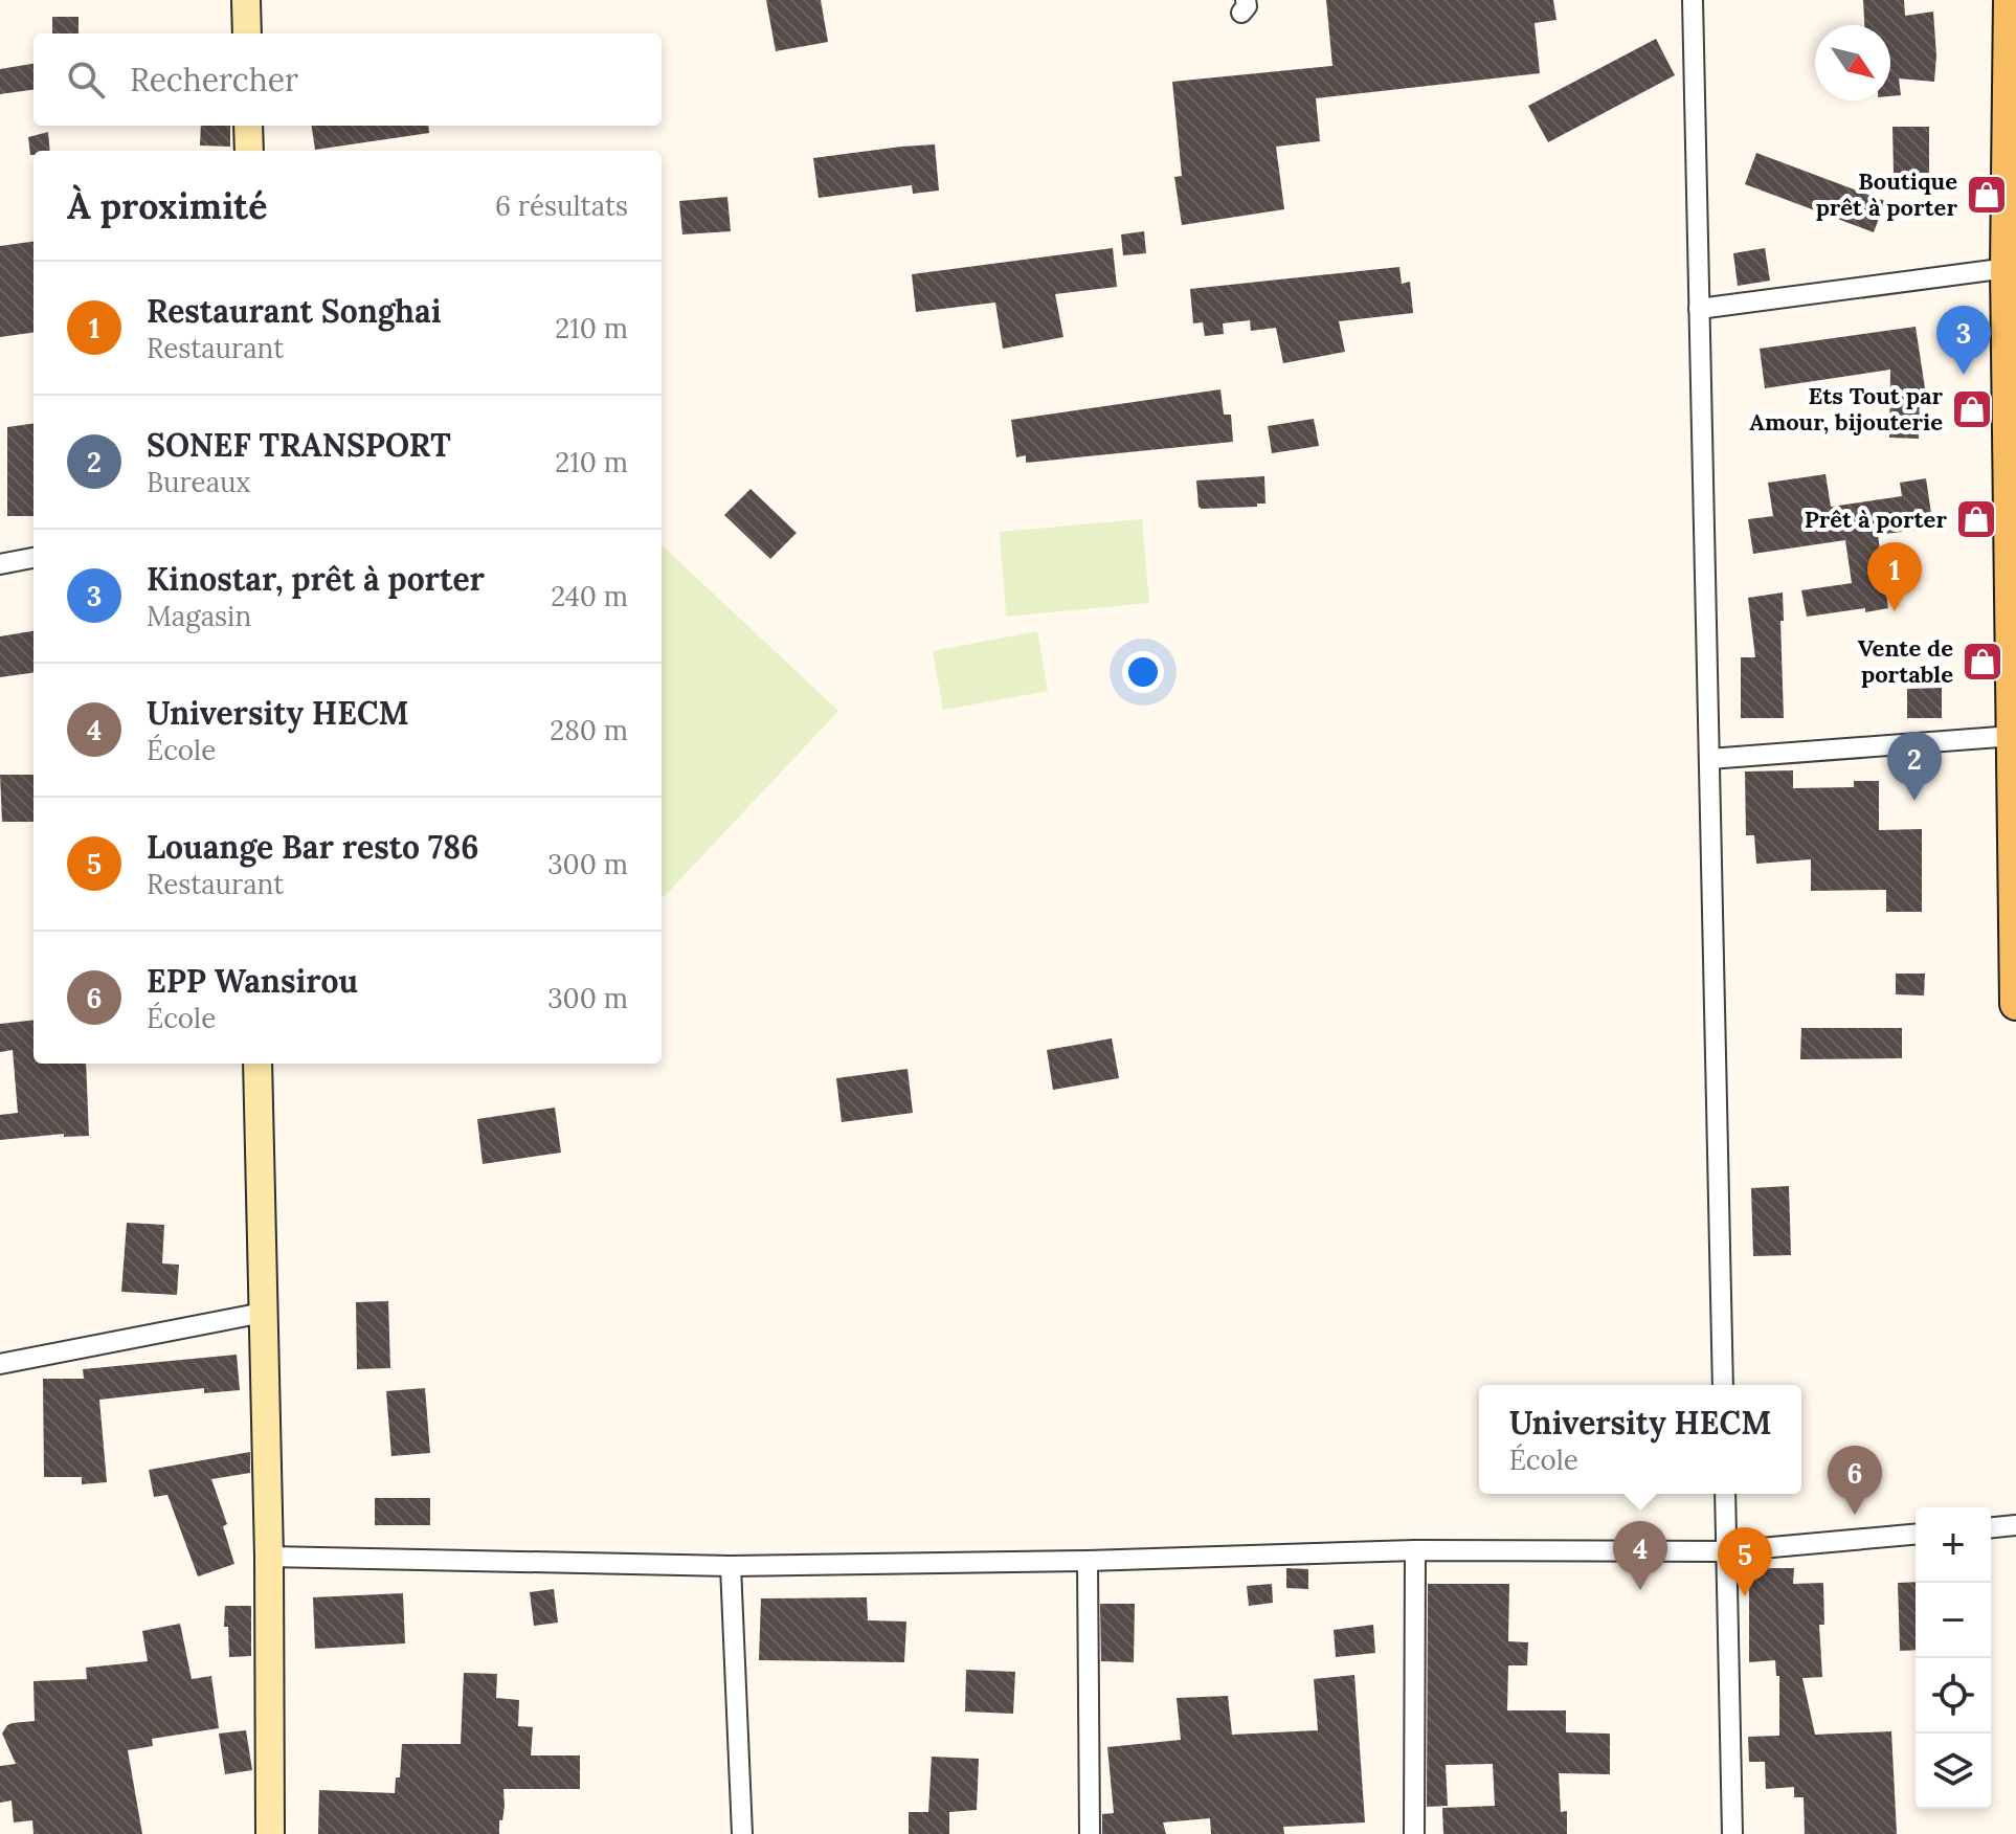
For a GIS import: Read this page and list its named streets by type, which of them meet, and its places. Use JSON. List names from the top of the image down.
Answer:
{
  "places": {
    "shop": [
      "Boutique prêt à porter",
      "Ets Tout par Amour, bijouterie",
      "Prêt à porter",
      "Vente de portable"
    ]
  },
  "north": "bottom right",
  "page": {
    "search": "Rechercher",
    "heading": ["À proximité", "6 résultats"],
    "list": [
      {
        "mark": "1",
        "name": "Restaurant Songhai",
        "note": "Restaurant",
        "value": "210 m"
      },
      {
        "mark": "2",
        "name": "SONEF TRANSPORT",
        "note": "Bureaux",
        "value": "210 m"
      },
      {
        "mark": "3",
        "name": "Kinostar, prêt à porter",
        "note": "Magasin",
        "value": "240 m"
      },
      {
        "mark": "4",
        "name": "University HECM",
        "note": "École",
        "value": "280 m"
      },
      {
        "mark": "5",
        "name": "Louange Bar resto 786",
        "note": "Restaurant",
        "value": "300 m"
      },
      {
        "mark": "6",
        "name": "EPP Wansirou",
        "note": "École",
        "value": "300 m"
      }
    ],
    "pins": [
      "3",
      "1",
      "2",
      "6",
      "4",
      "5"
    ],
    "popup": ["University HECM", "École"],
    "map_buttons": ["+", "−"]
  }
}
